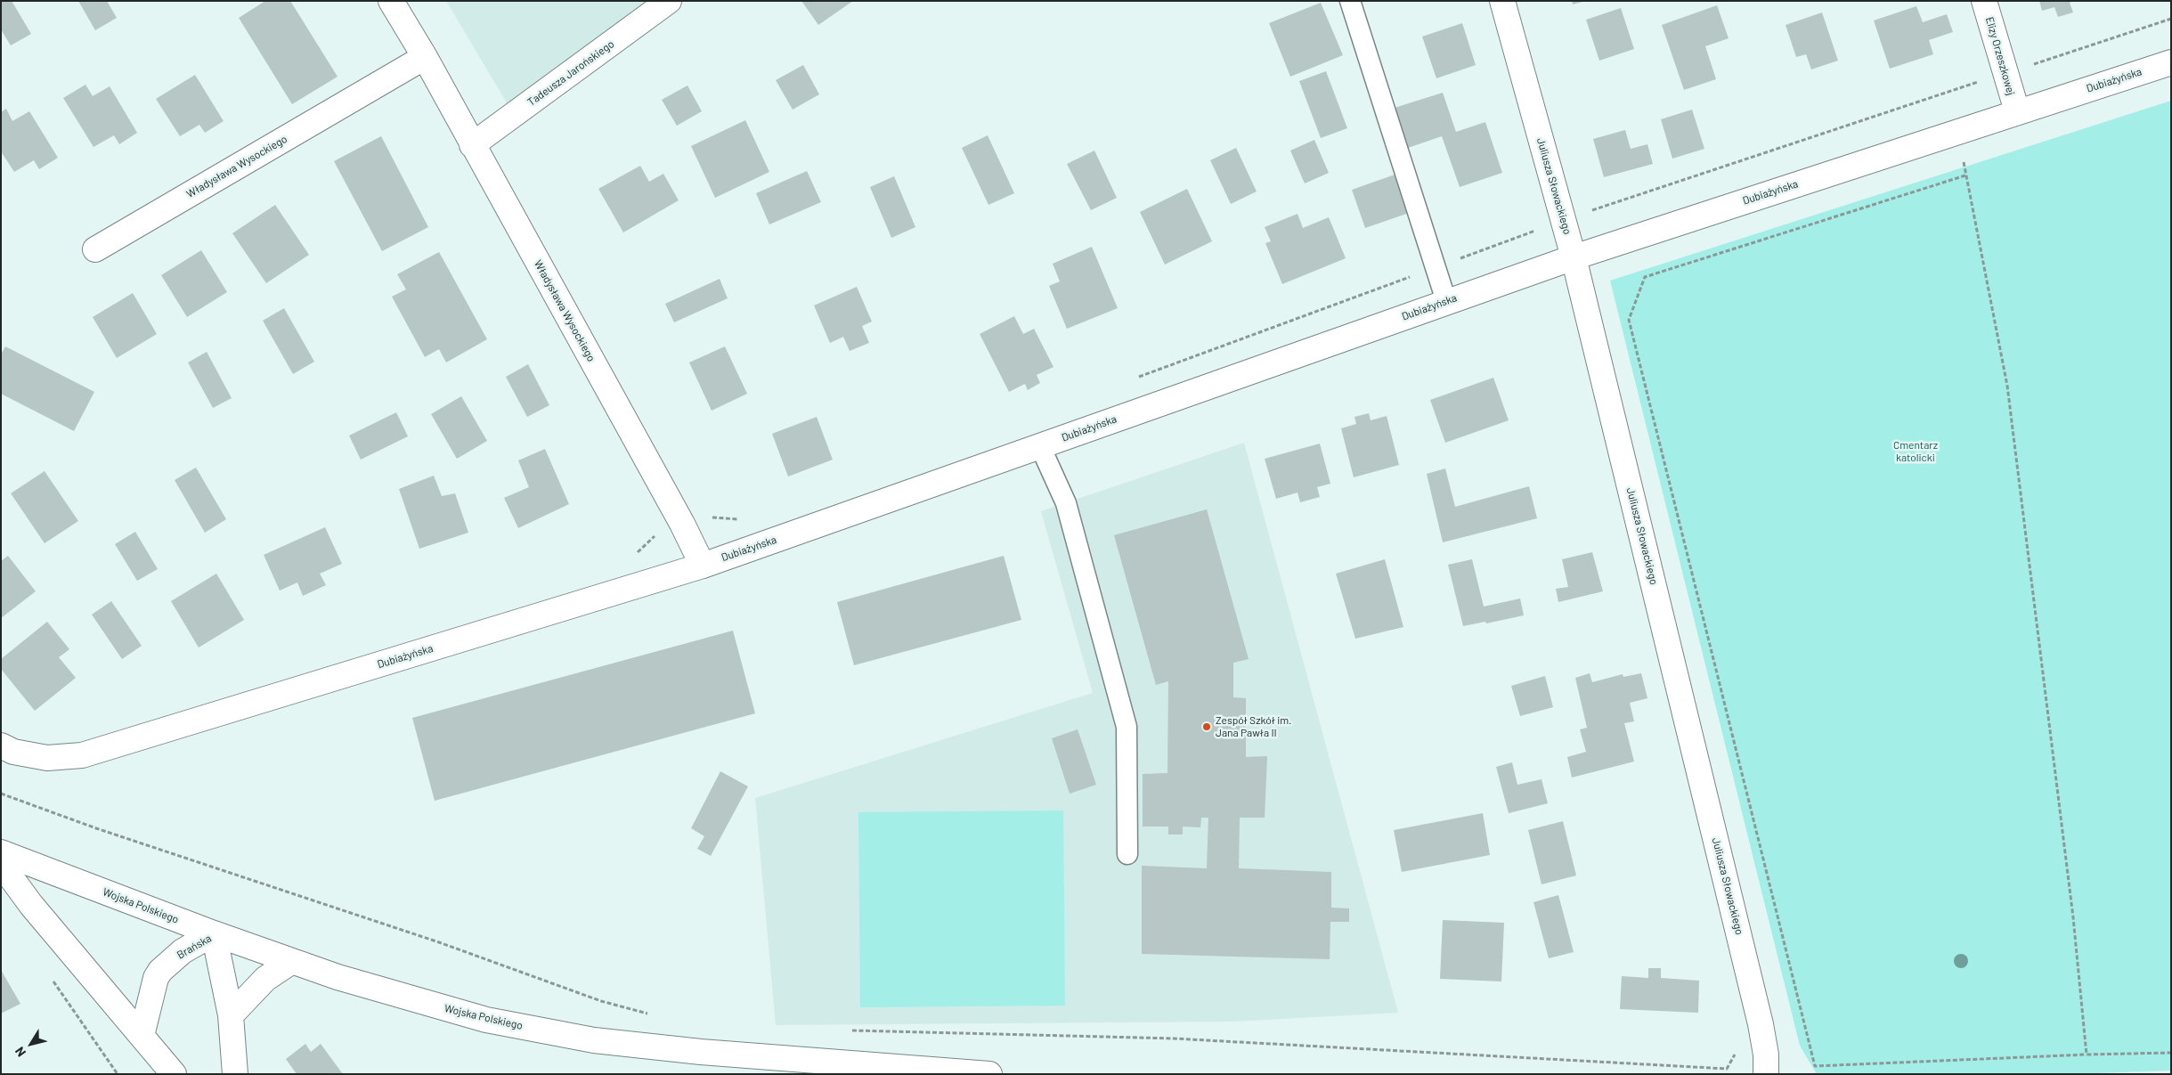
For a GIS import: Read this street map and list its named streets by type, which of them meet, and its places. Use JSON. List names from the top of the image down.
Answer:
{
  "streets": {
    "street": [
      "Elizy Orzeszkowej",
      "Tadeusza Jarońskiego",
      "Dubiażyńska",
      "Władysława Wysockiego",
      "Juliusza Słowackiego",
      "Wojska Polskiego",
      "Brańska"
    ]
  },
  "crossings": [
    ["Elizy Orzeszkowej", "Dubiażyńska"],
    ["Tadeusza Jarońskiego", "Władysława Wysockiego"],
    ["Dubiażyńska", "Władysława Wysockiego"],
    ["Dubiażyńska", "Juliusza Słowackiego"],
    ["Wojska Polskiego", "Brańska"]
  ],
  "parks": ["Cmentarz katolicki"],
  "places": ["Zespół Szkół im. Jana Pawła II"],
  "north": "bottom left"
}
